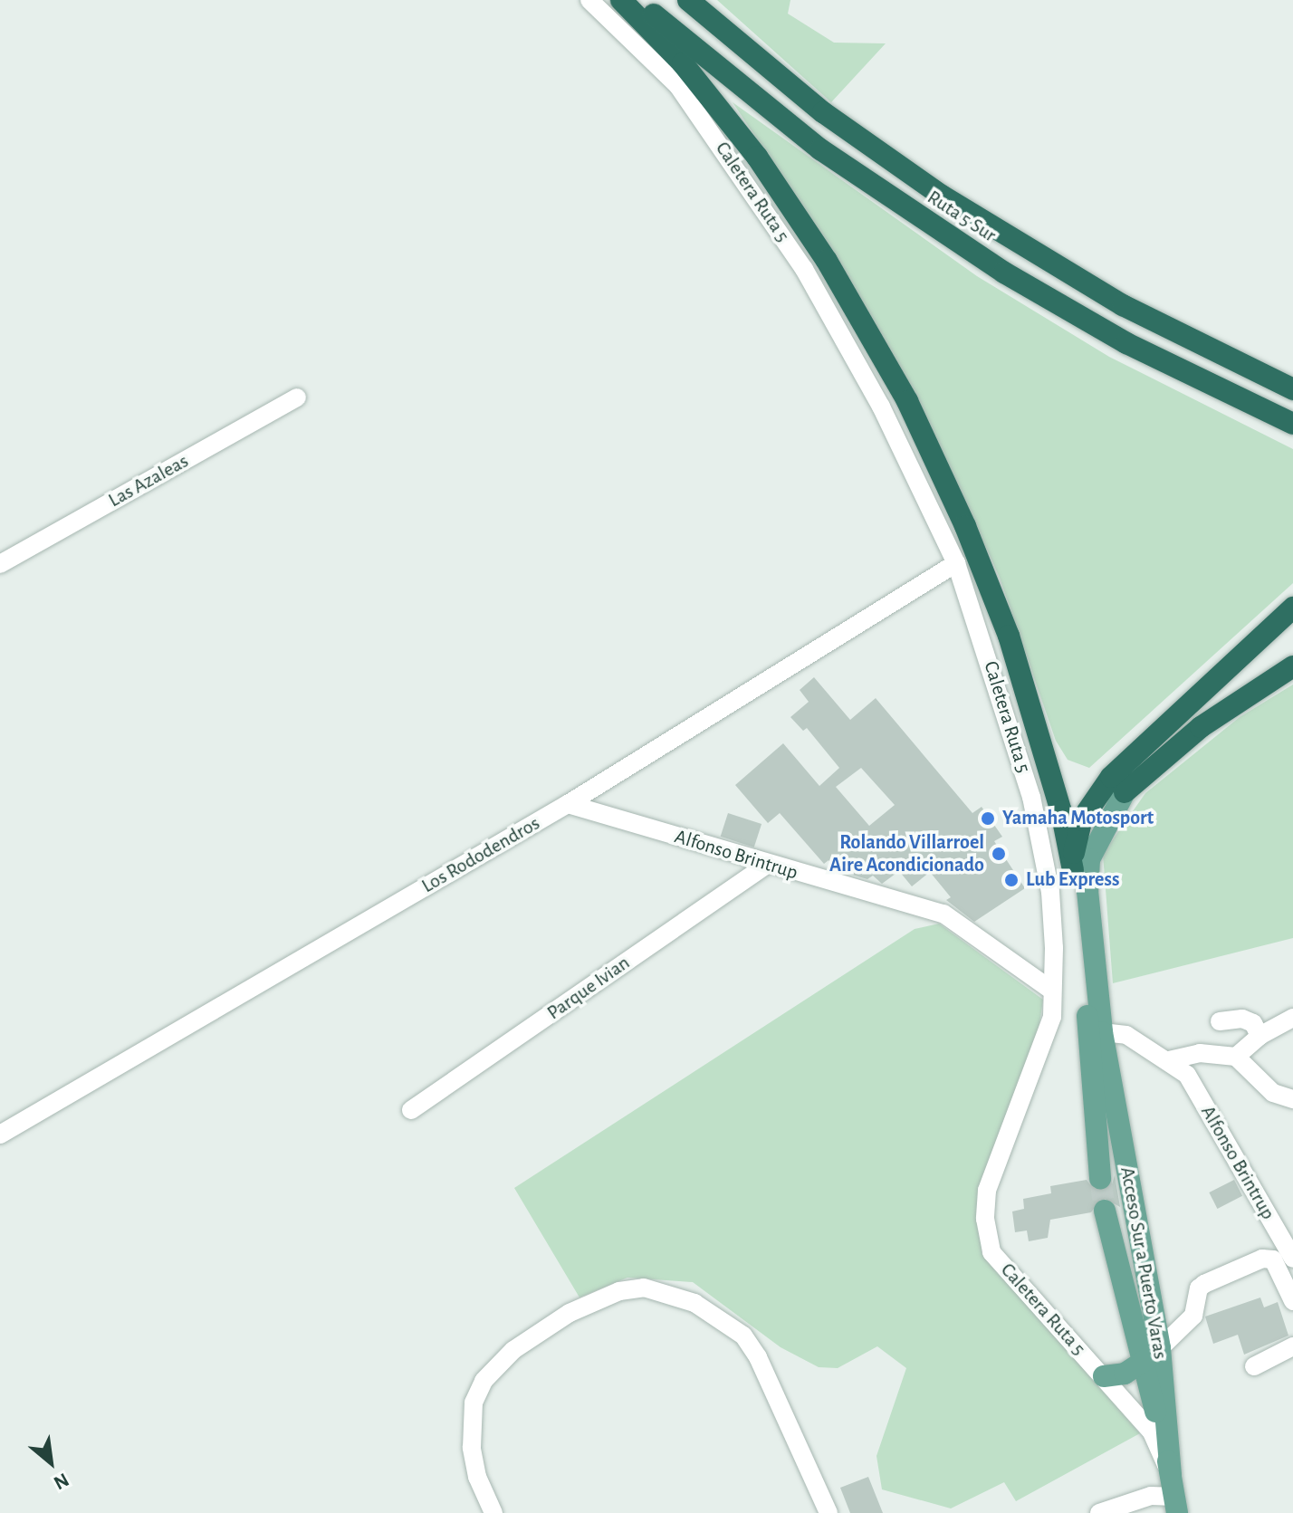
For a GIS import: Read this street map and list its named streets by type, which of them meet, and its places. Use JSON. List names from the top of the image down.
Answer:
{
  "streets": {
    "highway": ["Ruta 5 Sur"],
    "main road": ["Acceso Sur a Puerto Varas"],
    "street": [
      "Caletera Ruta 5",
      "Las Azaleas",
      "Los Rododendros",
      "Alfonso Brintrup",
      "Parque Ivian"
    ]
  },
  "crossings": [
    ["Caletera Ruta 5", "Los Rododendros"],
    ["Caletera Ruta 5", "Alfonso Brintrup"],
    ["Caletera Ruta 5", "Acceso Sur a Puerto Varas"],
    ["Los Rododendros", "Alfonso Brintrup"],
    ["Alfonso Brintrup", "Parque Ivian"],
    ["Alfonso Brintrup", "Acceso Sur a Puerto Varas"]
  ],
  "places": ["Yamaha Motosport", "Rolando Villarroel Aire Acondicionado", "Lub Express"],
  "north": "bottom right"
}
